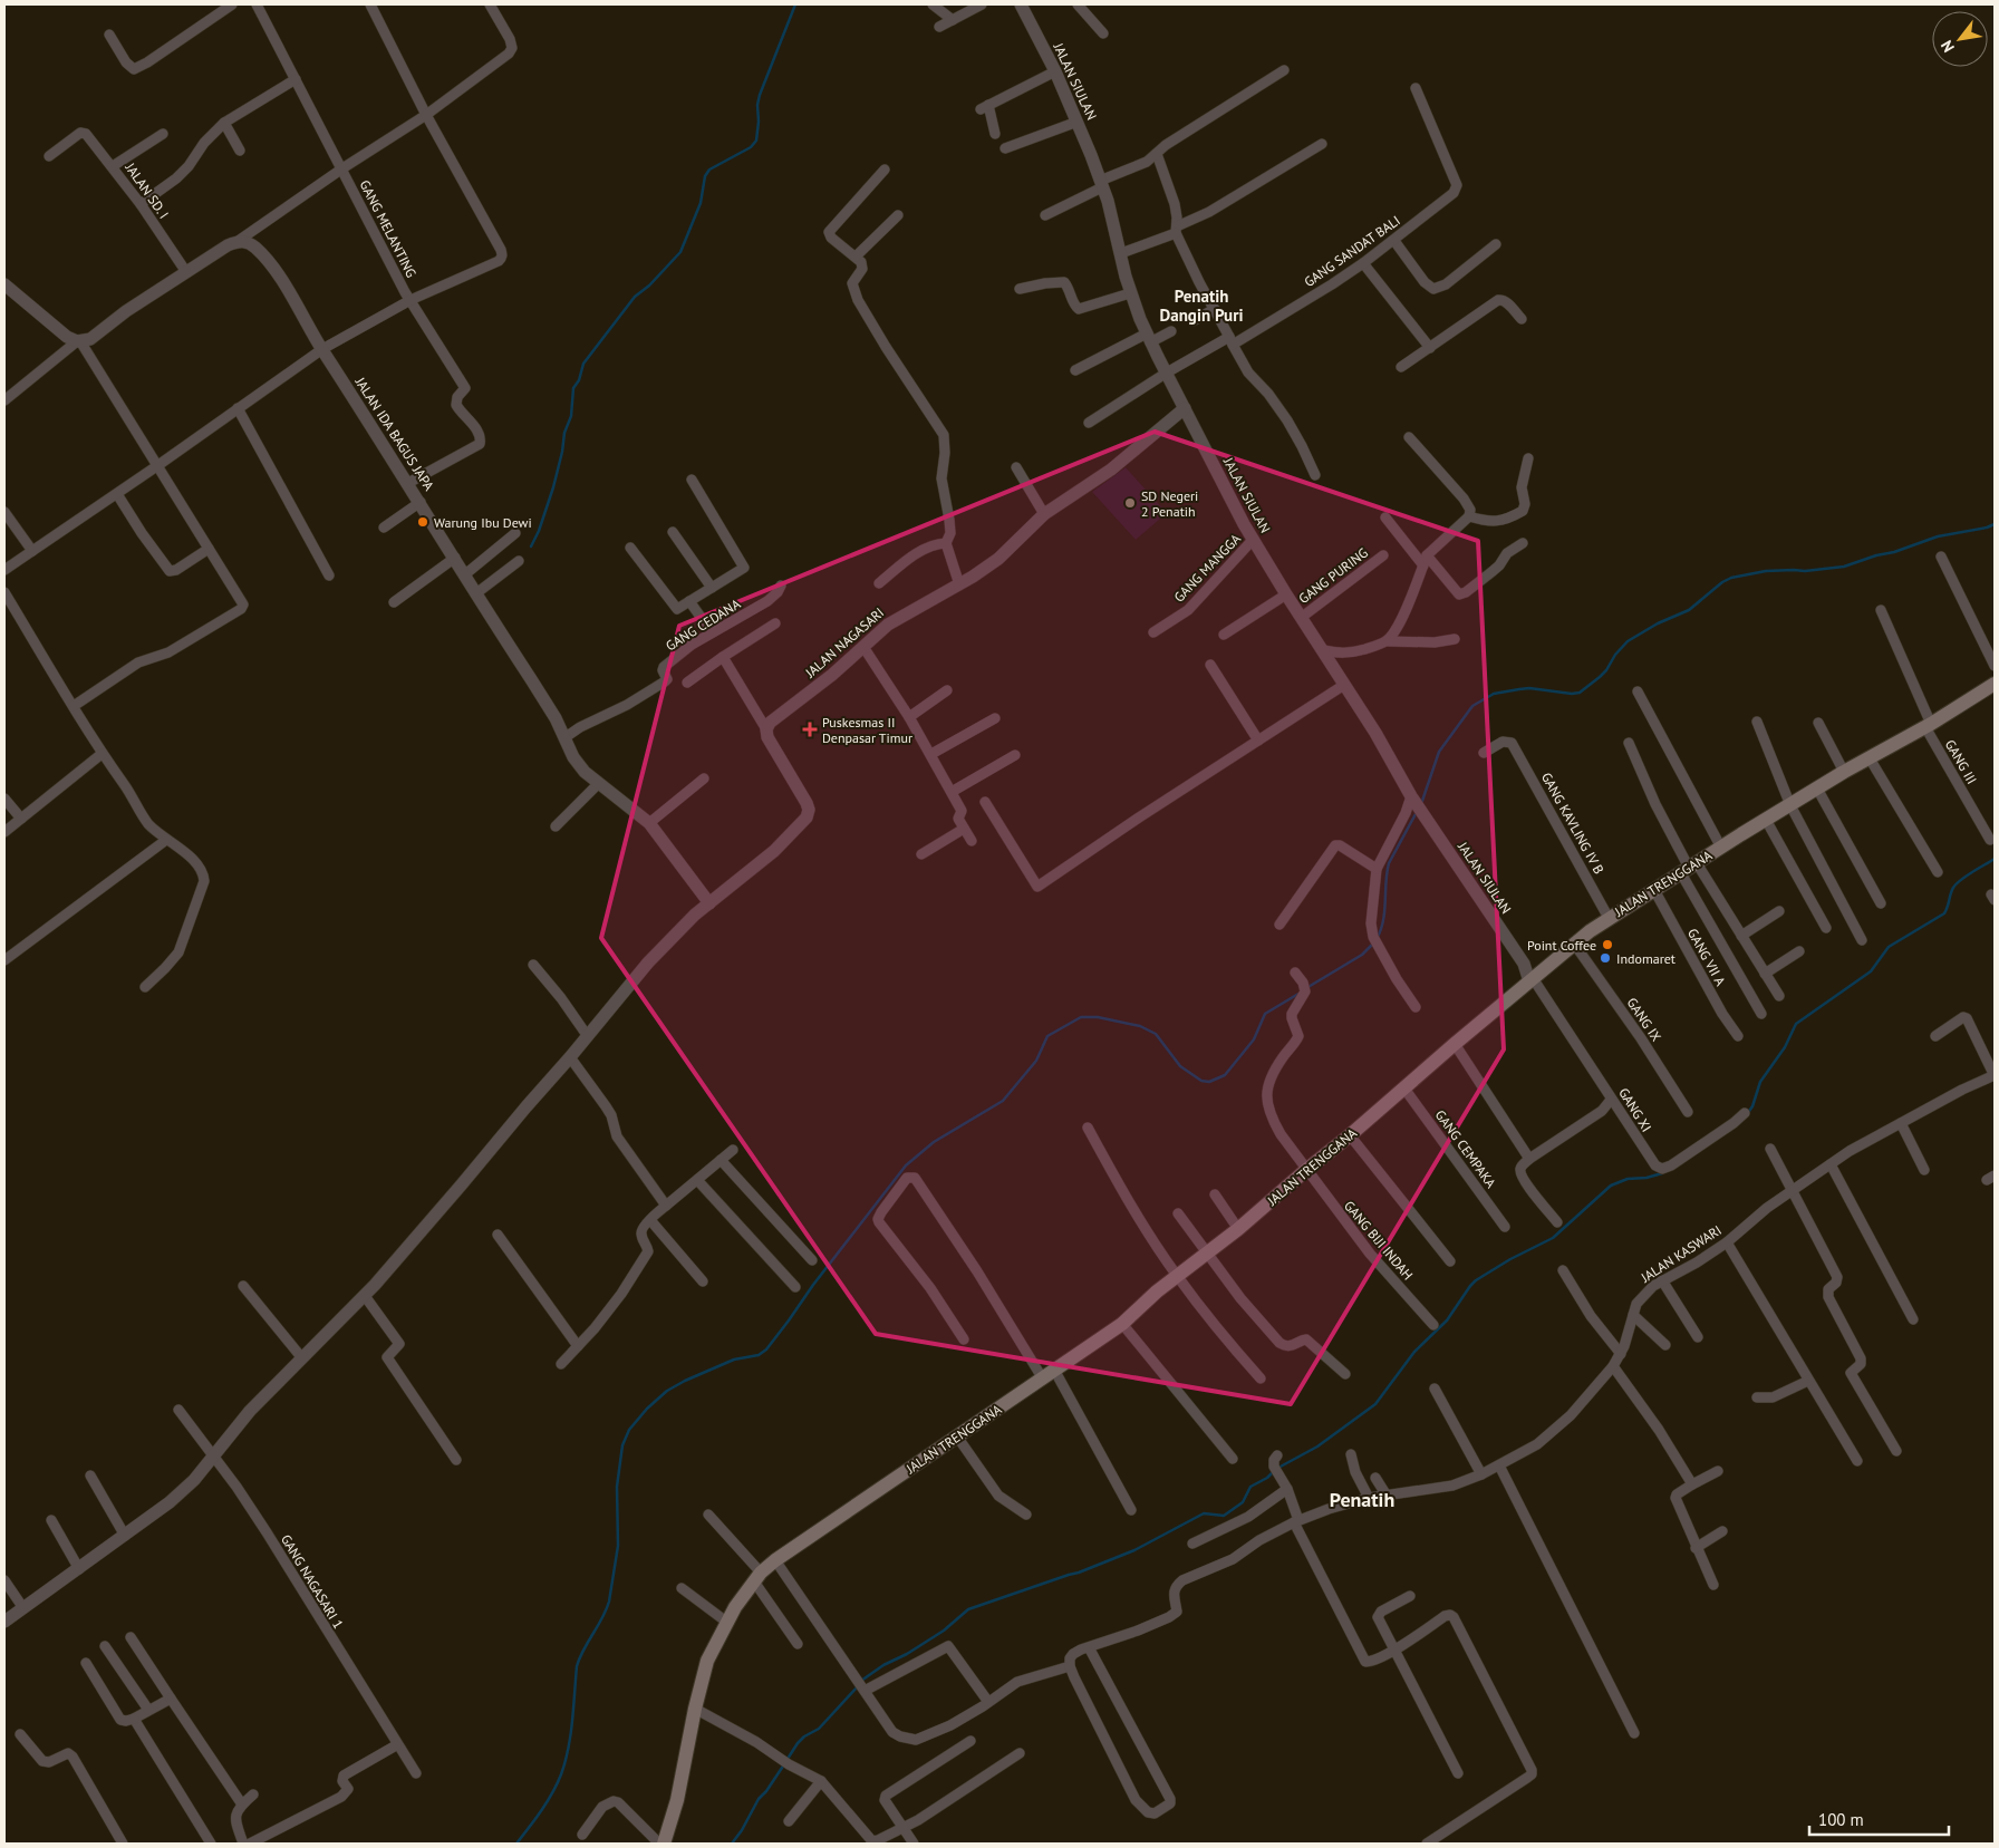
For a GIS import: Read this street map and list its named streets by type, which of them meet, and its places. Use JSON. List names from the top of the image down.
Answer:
{
  "streets": {
    "main road": ["JALAN TRENGGANA"],
    "street": [
      "JALAN SIULAN",
      "JALAN SD. I",
      "GANG MELANTING",
      "GANG SANDAT BALI",
      "JALAN IDA BAGUS JAPA",
      "GANG MANGGA",
      "GANG PURING",
      "GANG CEDANA",
      "JALAN NAGASARI",
      "GANG III",
      "GANG KAVLING IV B",
      "GANG VII A",
      "GANG IX",
      "GANG XI",
      "GANG CEMPAKA",
      "GANG BIJI INDAH",
      "JALAN KASWARI",
      "GANG NAGASARI 1"
    ]
  },
  "crossings": [
    ["JALAN SIULAN", "GANG SANDAT BALI"],
    ["JALAN SIULAN", "GANG MANGGA"],
    ["JALAN SIULAN", "GANG PURING"],
    ["JALAN SIULAN", "JALAN NAGASARI"],
    ["JALAN SIULAN", "JALAN TRENGGANA"],
    ["JALAN SIULAN", "GANG XI"],
    ["GANG MELANTING", "JALAN IDA BAGUS JAPA"],
    ["JALAN IDA BAGUS JAPA", "GANG CEDANA"],
    ["GANG III", "JALAN TRENGGANA"],
    ["GANG KAVLING IV B", "JALAN TRENGGANA"],
    ["JALAN TRENGGANA", "GANG VII A"],
    ["JALAN TRENGGANA", "GANG IX"],
    ["JALAN TRENGGANA", "GANG XI"],
    ["JALAN TRENGGANA", "GANG CEMPAKA"],
    ["JALAN TRENGGANA", "GANG BIJI INDAH"]
  ],
  "districts": ["Penatih Dangin Puri", "Penatih"],
  "places": {
    "other": [
      "SD Negeri 2 Penatih",
      "Warung Ibu Dewi",
      "Point Coffee",
      "Indomaret"
    ],
    "health": ["Puskesmas II Denpasar Timur"]
  },
  "scale_bar": "100 m",
  "north": "bottom left"
}
